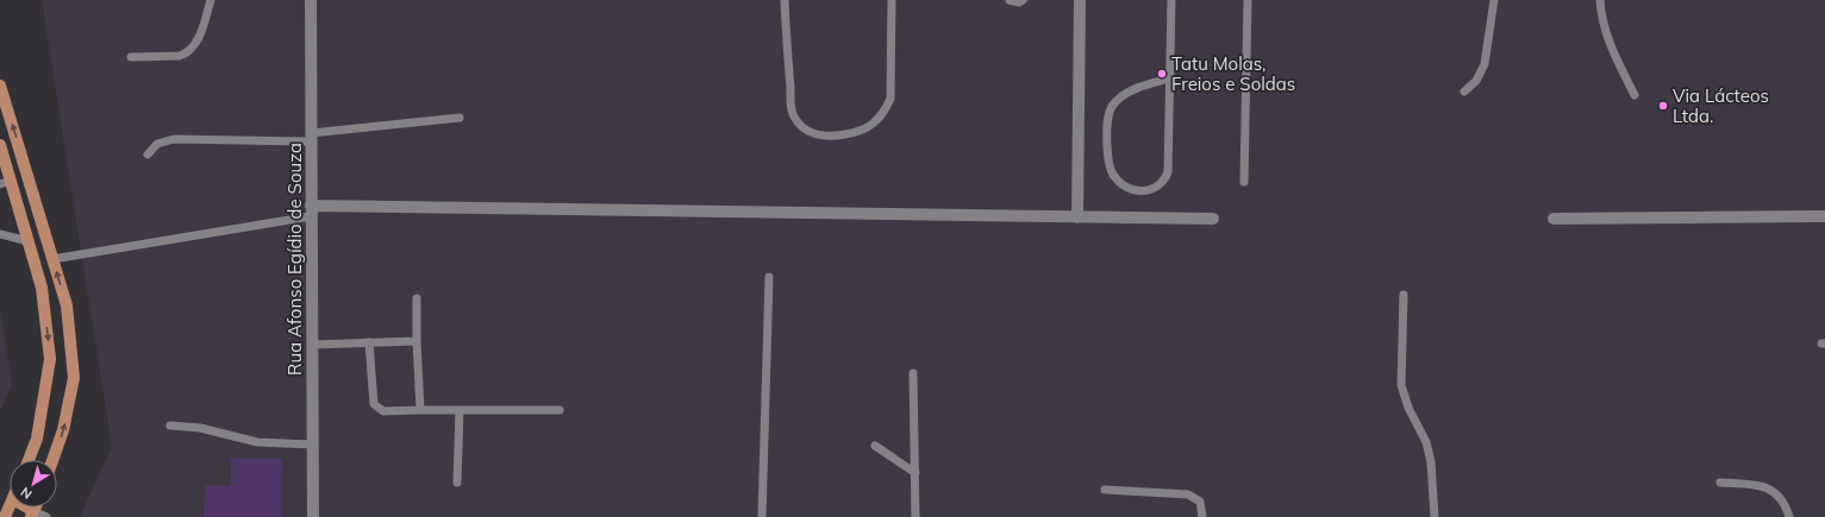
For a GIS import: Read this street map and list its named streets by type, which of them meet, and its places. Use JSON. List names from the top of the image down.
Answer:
{
  "streets": {
    "street": ["Rua Afonso Egídio de Souza"]
  },
  "places": ["Tatu Molas, Freios e Soldas", "Via Lácteos Ltda."],
  "north": "bottom left"
}
